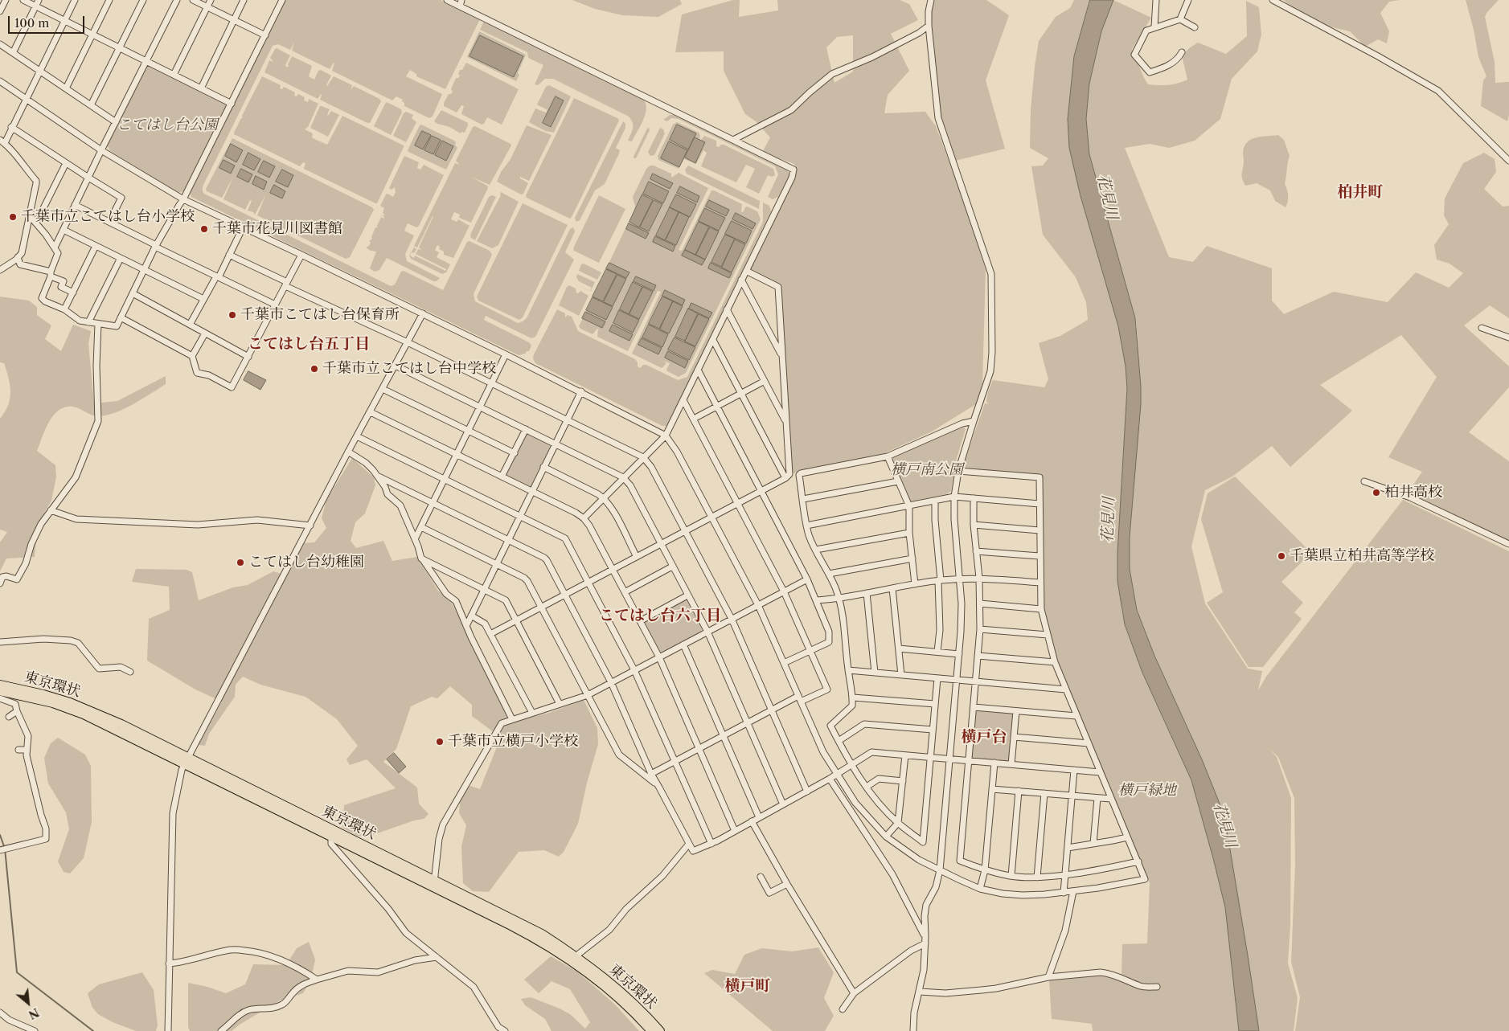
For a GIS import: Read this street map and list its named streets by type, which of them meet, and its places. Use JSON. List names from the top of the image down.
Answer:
{
  "streets": {
    "highway": ["東京環状"]
  },
  "districts": [
    "柏井町",
    "こてはし台五丁目",
    "こてはし台六丁目",
    "横戸台",
    "横戸町"
  ],
  "water": ["花見川"],
  "parks": ["こてはし台公園", "横戸南公園", "横戸緑地"],
  "places": [
    "千葉市立こてはし台小学校",
    "千葉市花見川図書館",
    "千葉市こてはし台保育所",
    "千葉市立こてはし台中学校",
    "柏井高校",
    "千葉県立柏井高等学校",
    "こてはし台幼稚園",
    "千葉市立横戸小学校"
  ],
  "scale_bar": "100 m",
  "north": "bottom right"
}
